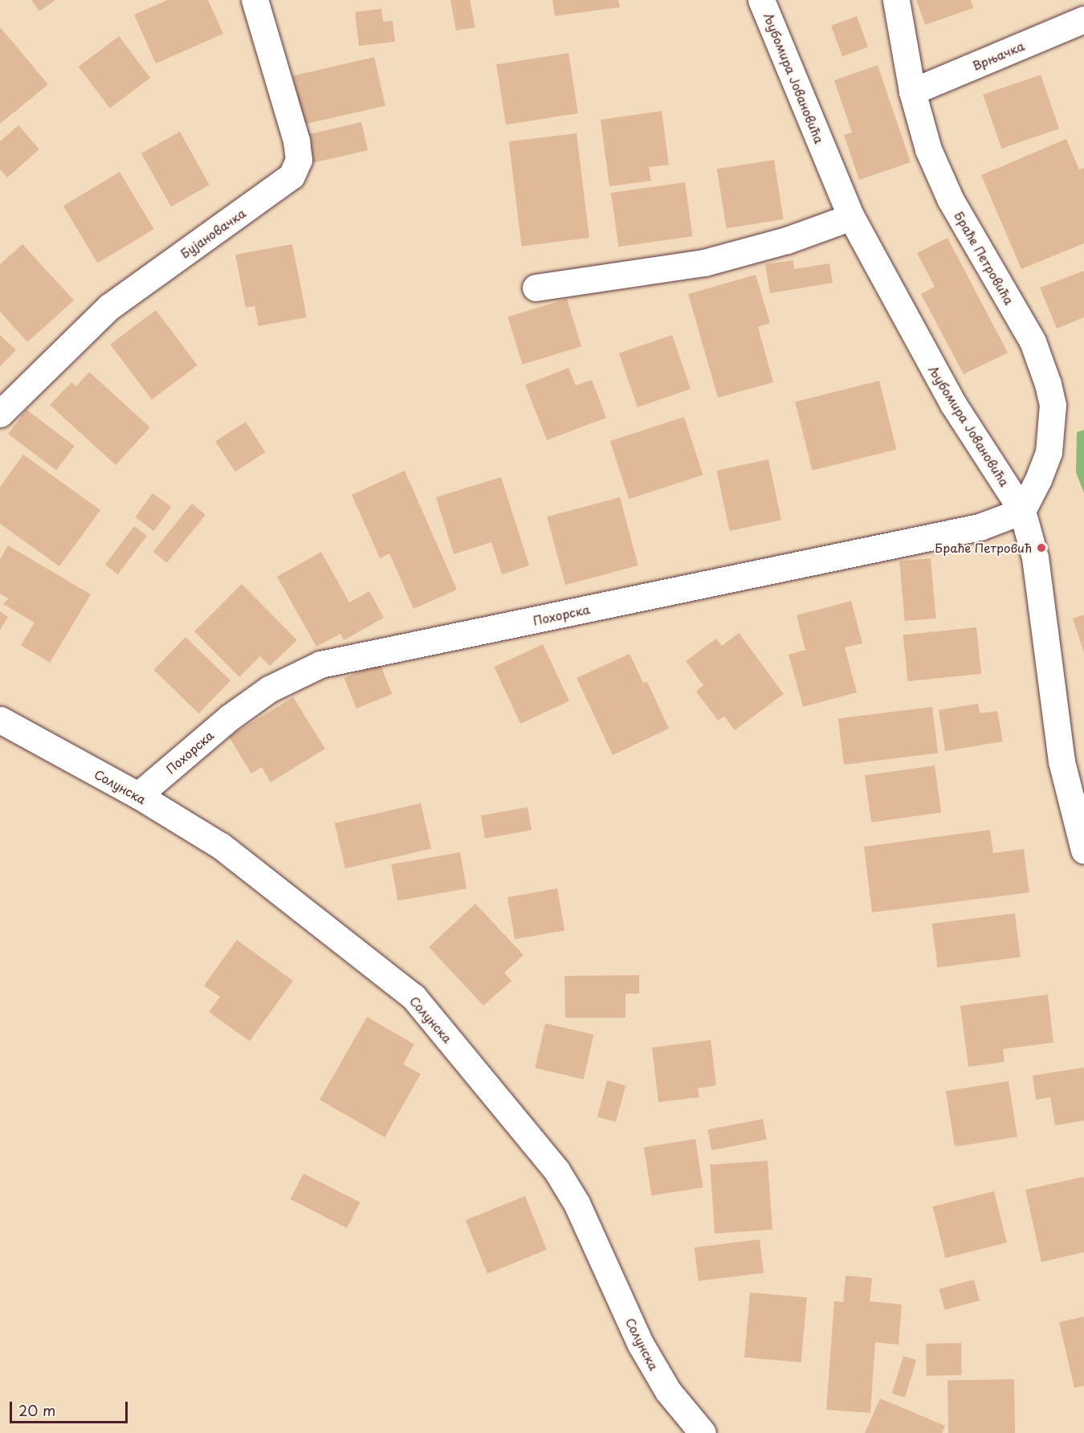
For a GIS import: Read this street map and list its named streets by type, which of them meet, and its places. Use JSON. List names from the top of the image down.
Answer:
{
  "streets": {
    "street": [
      "Врњачка",
      "Љубомира Јовановића",
      "Бујановачка",
      "Браће Петровића",
      "Похорска",
      "Солунска"
    ]
  },
  "crossings": [
    ["Врњачка", "Браће Петровића"],
    ["Љубомира Јовановића", "Браће Петровића"],
    ["Љубомира Јовановића", "Похорска"],
    ["Браће Петровића", "Похорска"],
    ["Похорска", "Солунска"]
  ],
  "places": ["Браће Петровић"],
  "scale_bar": "20 m"
}
